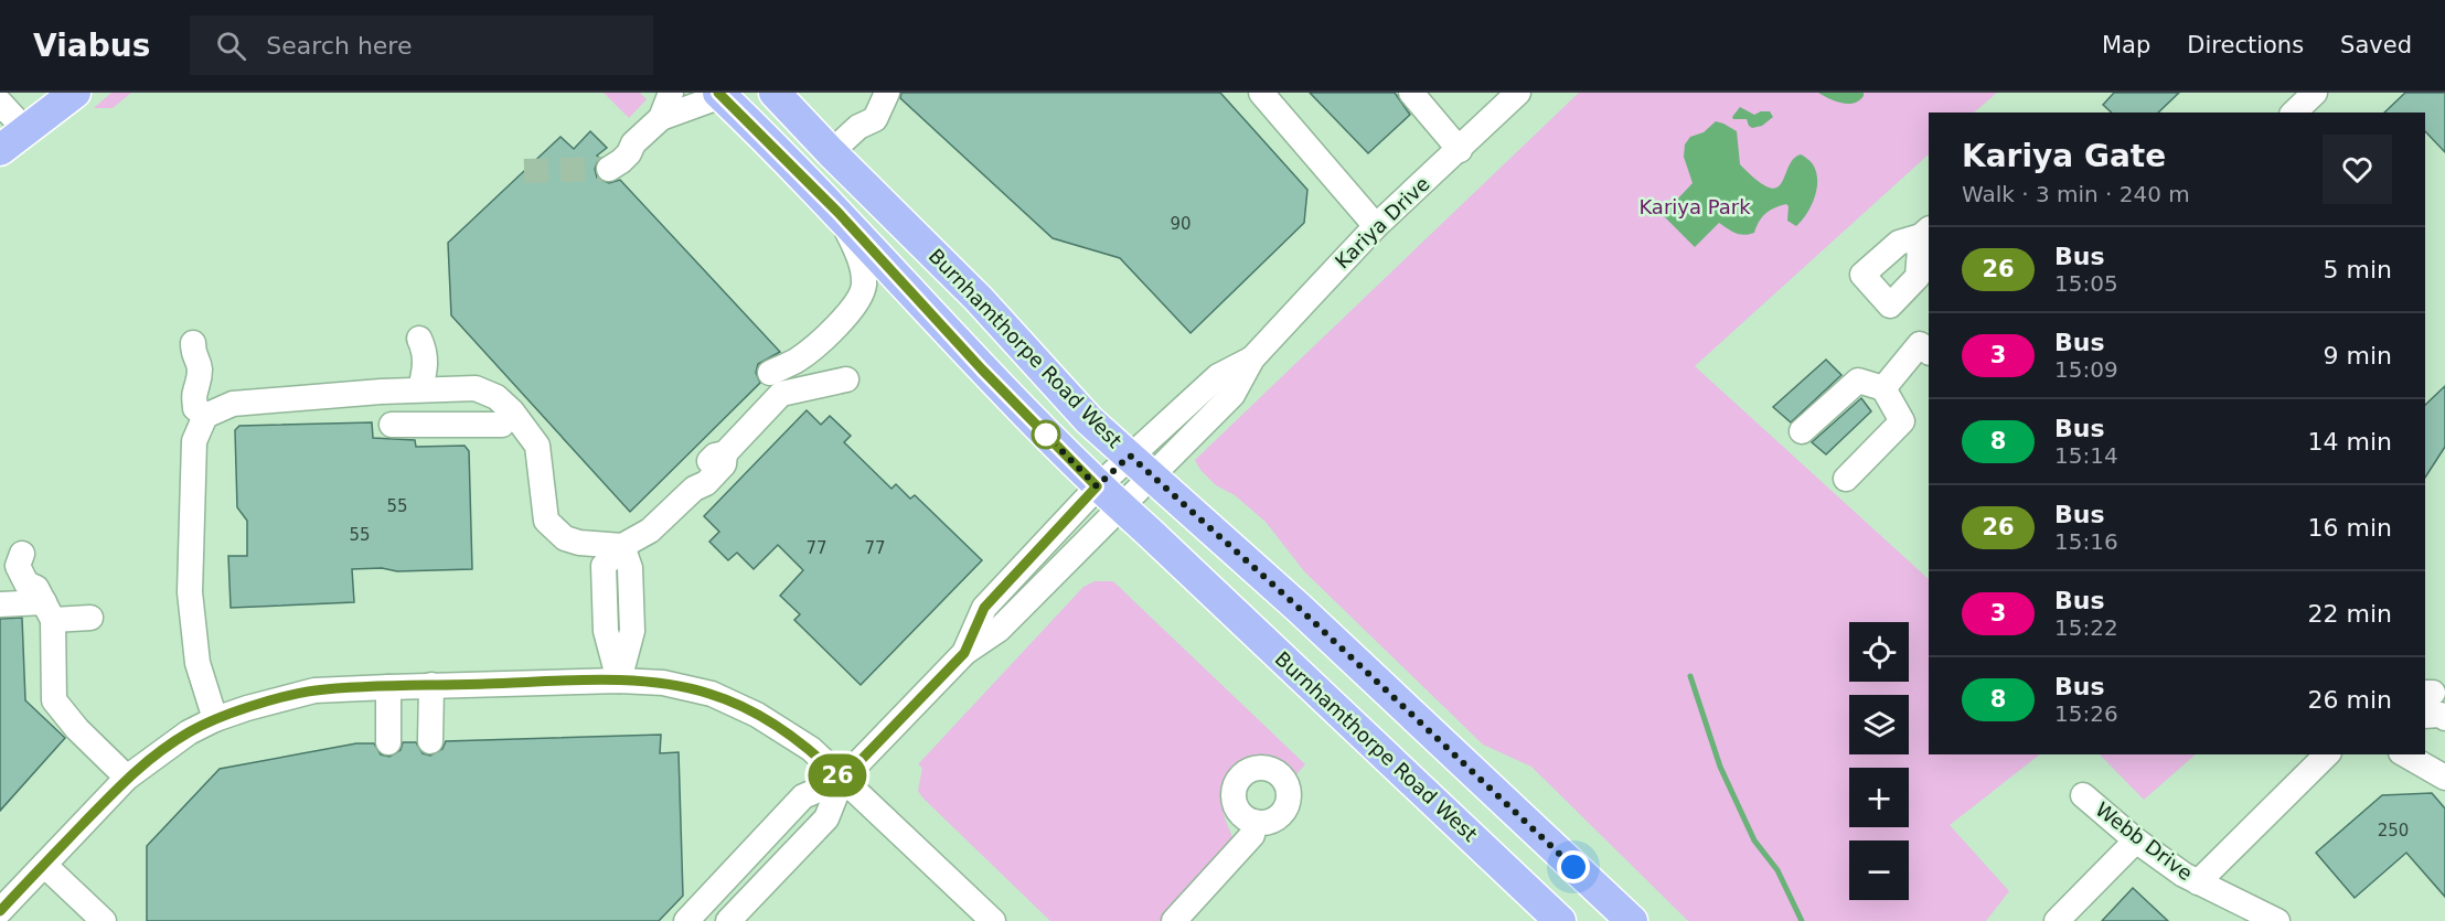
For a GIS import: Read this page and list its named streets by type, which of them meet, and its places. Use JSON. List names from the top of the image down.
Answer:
{
  "streets": {
    "main road": ["Burnhamthorpe Road West"],
    "street": ["Kariya Drive", "Webb Drive"]
  },
  "crossings": [
    ["Kariya Drive", "Burnhamthorpe Road West"]
  ],
  "parks": ["Kariya Park"],
  "lines": ["bus line 26"],
  "house_numbers": [
    "90",
    "55",
    "55",
    "77",
    "77",
    "250"
  ],
  "page": {
    "header": "Viabus",
    "search": "Search here",
    "nav": ["Map", "Directions", "Saved"],
    "on_map": "26",
    "heading": ["Kariya Gate", "Walk · 3 min · 240 m"],
    "list": [
      {
        "mark": "26",
        "name": "Bus",
        "note": "15:05",
        "value": "5 min"
      },
      {
        "mark": "3",
        "name": "Bus",
        "note": "15:09",
        "value": "9 min"
      },
      {
        "mark": "8",
        "name": "Bus",
        "note": "15:14",
        "value": "14 min"
      },
      {
        "mark": "26",
        "name": "Bus",
        "note": "15:16",
        "value": "16 min"
      },
      {
        "mark": "3",
        "name": "Bus",
        "note": "15:22",
        "value": "22 min"
      },
      {
        "mark": "8",
        "name": "Bus",
        "note": "15:26",
        "value": "26 min"
      }
    ],
    "map_buttons": ["+", "−"]
  }
}
